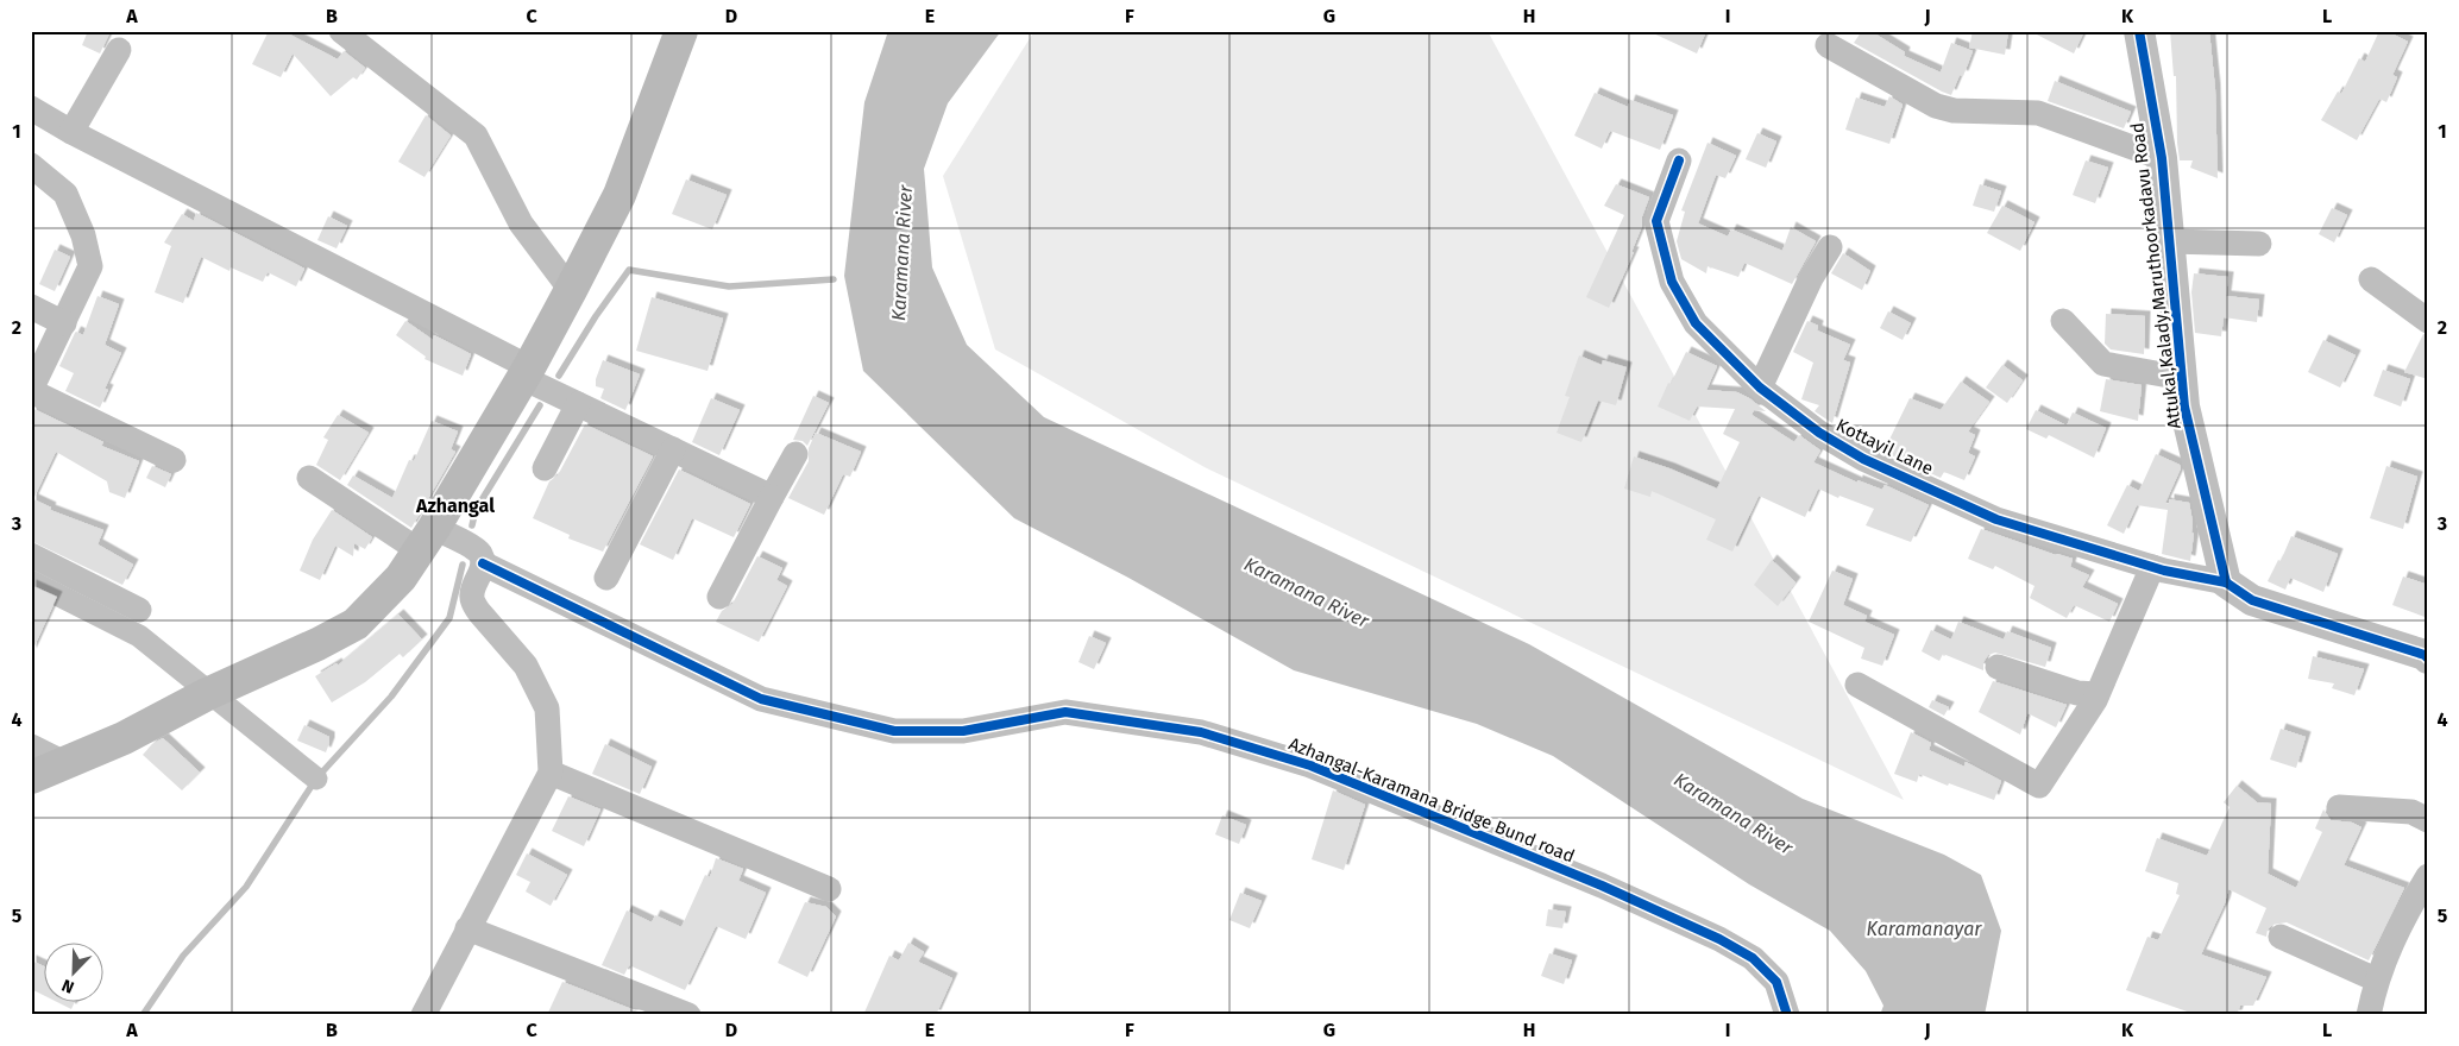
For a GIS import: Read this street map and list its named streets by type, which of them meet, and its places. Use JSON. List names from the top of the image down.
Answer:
{
  "streets": {
    "street": ["Attukal,Kalady,Maruthoorkadavu Road", "Kottayil Lane", "Azhangal-Karamana Bridge Bund road"]
  },
  "crossings": [
    ["Attukal,Kalady,Maruthoorkadavu Road", "Kottayil Lane"]
  ],
  "districts": ["Azhangal"],
  "water": ["Karamana River", "Karamanayar"],
  "north": "bottom left",
  "grid": {
    "columns": [
      "A",
      "B",
      "C",
      "D",
      "E",
      "F",
      "G",
      "H",
      "I",
      "J",
      "K",
      "L"
    ],
    "rows": [
      "1",
      "2",
      "3",
      "4",
      "5"
    ]
  }
}
